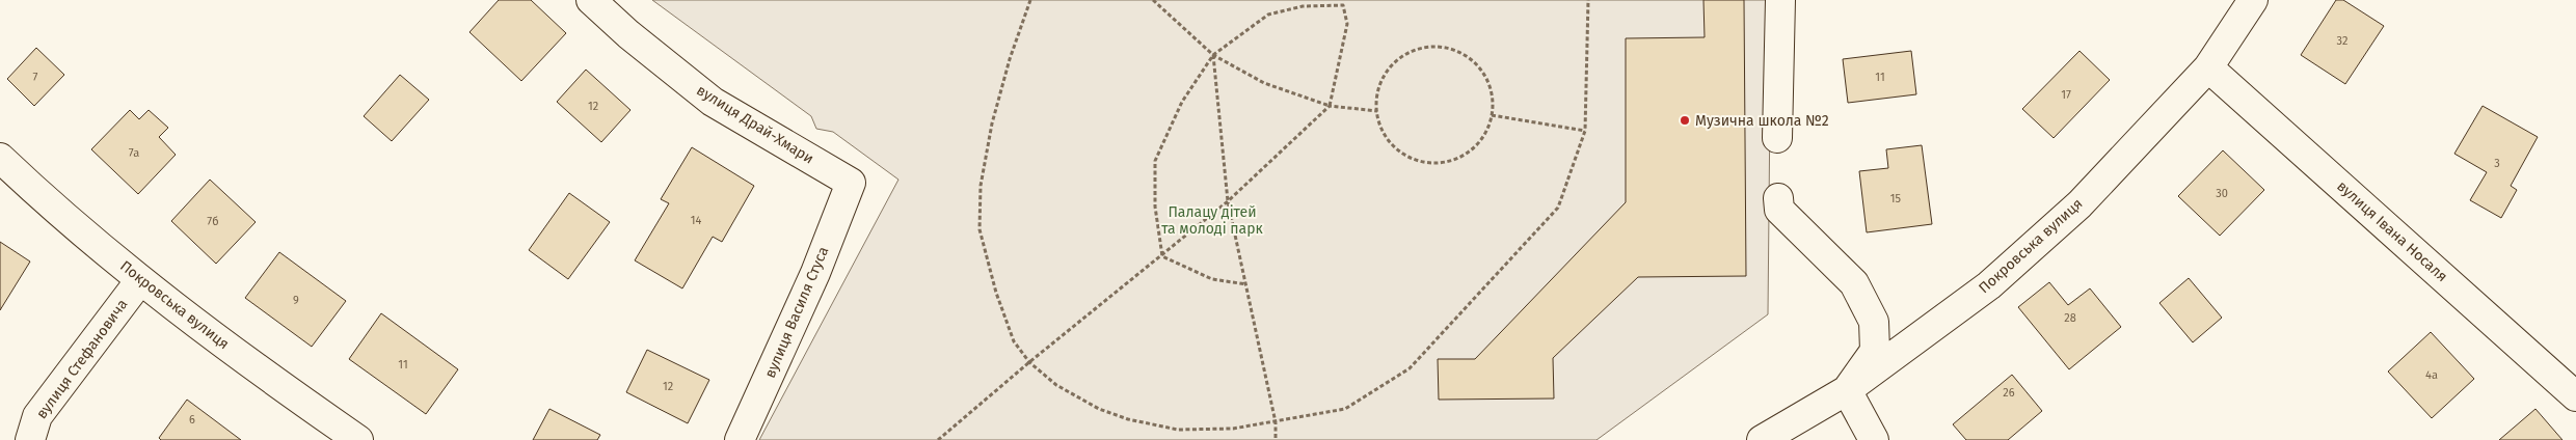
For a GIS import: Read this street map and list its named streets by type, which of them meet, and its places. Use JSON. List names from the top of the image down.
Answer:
{
  "streets": {
    "street": [
      "вулиця Драй-Хмари",
      "вулиця Івана Носаля",
      "Покровська вулиця",
      "вулиця Василя Стуса",
      "вулиця Стефановича"
    ]
  },
  "crossings": [
    ["вулиця Драй-Хмари", "вулиця Василя Стуса"],
    ["вулиця Івана Носаля", "Покровська вулиця"],
    ["Покровська вулиця", "вулиця Стефановича"]
  ],
  "parks": ["Палацу дітей та молоді парк"],
  "places": ["Музична школа №2"],
  "house_numbers": [
    "32",
    "7",
    "11",
    "17",
    "12",
    "7а",
    "3",
    "30",
    "15",
    "14",
    "7б",
    "9",
    "28",
    "11",
    "4а",
    "12",
    "26",
    "6"
  ]
}
